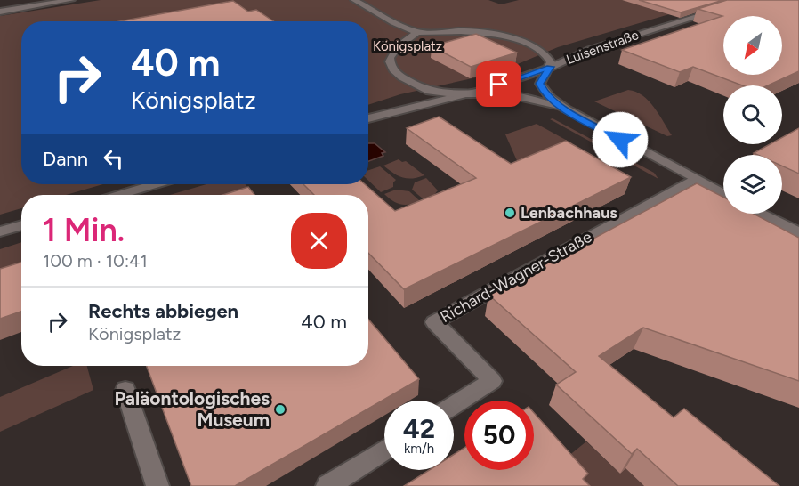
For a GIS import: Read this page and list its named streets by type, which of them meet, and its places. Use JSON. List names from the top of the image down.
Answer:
{
  "streets": {
    "main road": ["Luisenstraße", "Richard-Wagner-Straße"]
  },
  "parks": ["Königsplatz"],
  "places": ["Lenbachhaus", "Paläontologisches Museum"],
  "north": "bottom left",
  "page": {
    "turn": ["40 m", "Königsplatz"],
    "then": "Dann",
    "heading": ["1 Min.", "100 m · 10:41"],
    "list": [
      {
        "name": "Rechts abbiegen",
        "note": "Königsplatz",
        "value": "40 m"
      }
    ],
    "speed": "42 km/h",
    "limit": "50"
  }
}
